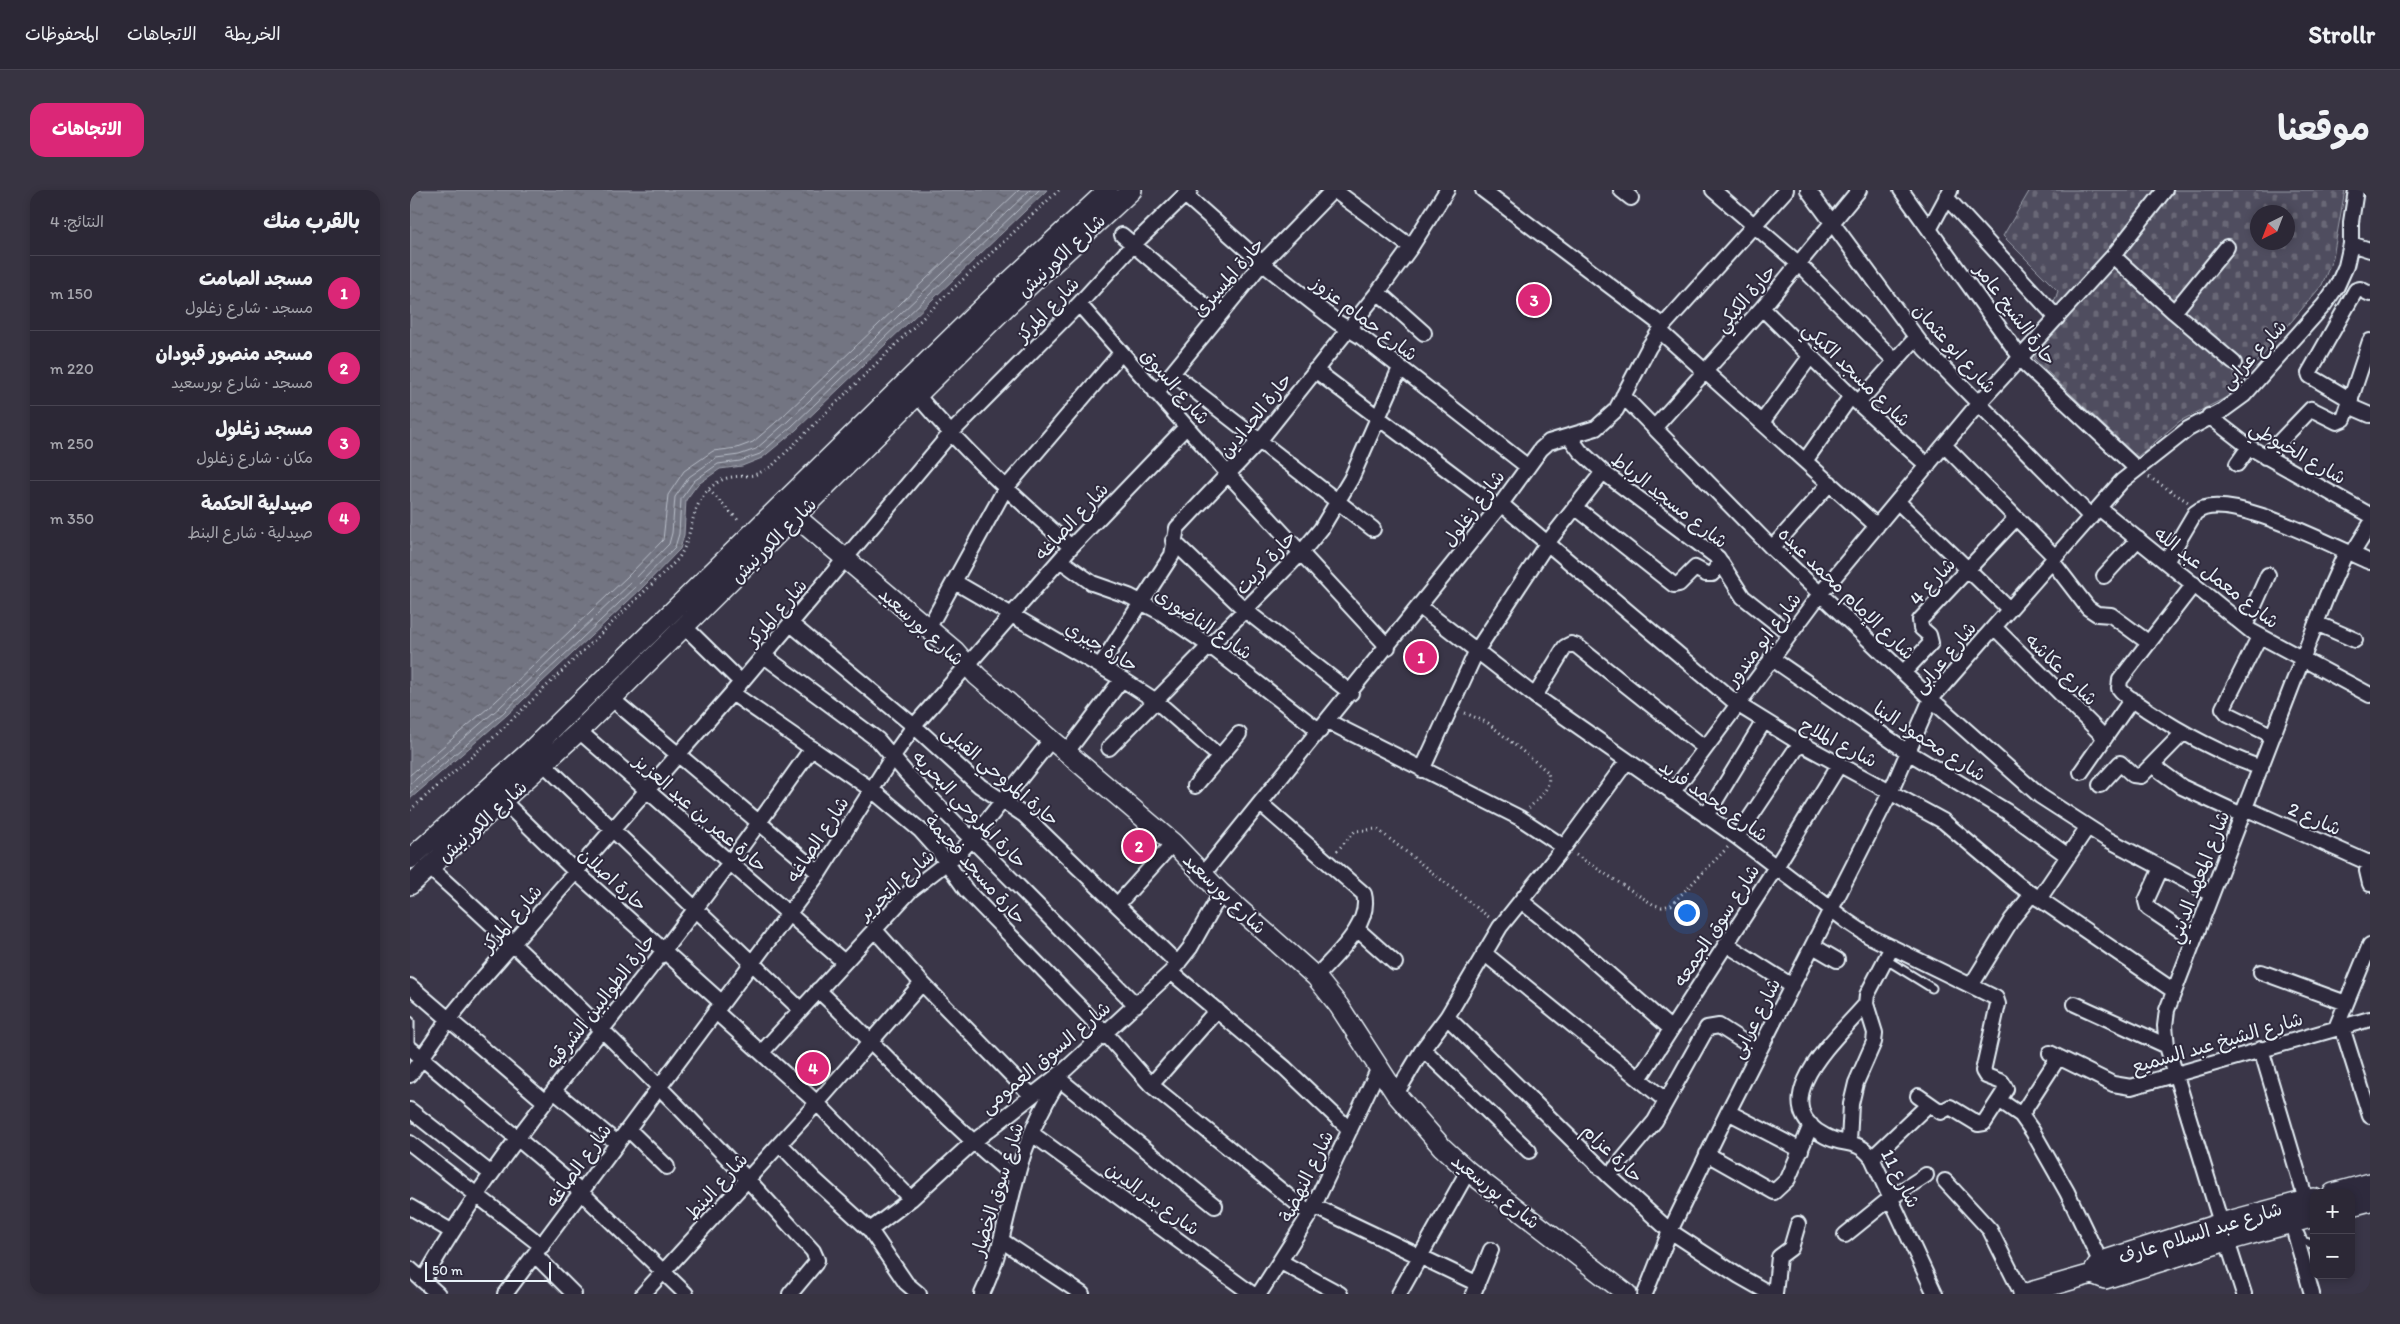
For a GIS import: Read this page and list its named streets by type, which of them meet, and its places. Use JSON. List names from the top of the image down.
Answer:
{
  "streets": {
    "main road": ["شارع الكورنيش", "شارع بورسعيد", "شارع عبد السلام عارف"],
    "street": [
      "حارة المسيرى",
      "حارة الكيكي",
      "شارع المركز",
      "حارة الشيخ عامر",
      "شارع حمام عزوز",
      "شارع ابو عثمان",
      "شارع عرابى",
      "شارع مسجد الكيكي",
      "شارع السوق",
      "حارة الحدادين",
      "شارع الخيوطي",
      "شارع مسجد الرباط",
      "شارع زغلول",
      "شارع الصاغه",
      "حارة كريت",
      "شارع معمل عبد الله",
      "شارع 4",
      "شارع الإمام محمد عبده",
      "شارع الناضورى",
      "شارع ابو مندور",
      "حارة جبري",
      "شارع عكاشه",
      "شارع محمود البنا",
      "شارع الملاح",
      "حارة المروحي القبلى",
      "شارع محمد فريد",
      "حارة المروحي البحريه",
      "حارة عمر بن عبد العزيز",
      "شارع 2",
      "حارة مسجد فحيمة",
      "شارع المعهد الديني",
      "حارة اصلان",
      "شارع التحرير",
      "شارع سوق الجمعه",
      "حارة الطوالبين الشرقيه",
      "شارع الشيخ عبد السميع",
      "شارع السوق العمومى",
      "حارة عزام",
      "شارع النهضة",
      "شارع 11",
      "شارع البنط",
      "شارع سوق الخضار",
      "شارع بدر الدين"
    ]
  },
  "crossings": [
    ["شارع الكورنيش", "شارع بورسعيد"],
    ["شارع الكورنيش", "حارة عمر بن عبد العزيز"],
    ["شارع الكورنيش", "حارة مسجد فحيمة"],
    ["شارع الكورنيش", "حارة اصلان"],
    ["حارة المسيرى", "شارع حمام عزوز"],
    ["حارة المسيرى", "شارع السوق"],
    ["حارة الكيكي", "شارع ابو عثمان"],
    ["حارة الكيكي", "شارع مسجد الكيكي"],
    ["حارة الكيكي", "شارع الإمام محمد عبده"],
    ["شارع المركز", "شارع حمام عزوز"],
    ["شارع المركز", "شارع السوق"],
    ["شارع المركز", "شارع بورسعيد"],
    ["شارع المركز", "حارة المروحي القبلى"],
    ["شارع المركز", "حارة المروحي البحريه"],
    ["شارع المركز", "حارة عمر بن عبد العزيز"],
    ["شارع المركز", "حارة مسجد فحيمة"],
    ["شارع المركز", "حارة اصلان"],
    ["حارة الشيخ عامر", "شارع عرابى"],
    ["حارة الشيخ عامر", "شارع ابو مندور"],
    ["شارع حمام عزوز", "حارة الحدادين"],
    ["شارع حمام عزوز", "شارع زغلول"],
    ["شارع حمام عزوز", "حارة كريت"],
    ["شارع ابو عثمان", "شارع عرابى"],
    ["شارع ابو عثمان", "شارع معمل عبد الله"],
    ["شارع ابو عثمان", "شارع ابو مندور"],
    ["شارع عرابى", "شارع الخيوطي"],
    ["شارع عرابى", "شارع معمل عبد الله"],
    ["شارع عرابى", "شارع الإمام محمد عبده"],
    ["شارع عرابى", "شارع عكاشه"],
    ["شارع عرابى", "شارع محمود البنا"],
    ["شارع عرابى", "شارع الملاح"],
    ["شارع عرابى", "شارع محمد فريد"],
    ["شارع عرابى", "حارة عزام"],
    ["شارع مسجد الكيكي", "شارع ابو مندور"],
    ["شارع السوق", "حارة الحدادين"],
    ["شارع السوق", "شارع زغلول"],
    ["شارع السوق", "شارع الصاغه"],
    ["شارع السوق", "حارة كريت"],
    ["حارة الحدادين", "شارع الناضورى"],
    ["حارة الحدادين", "حارة جبري"],
    ["حارة الحدادين", "شارع الملاح"],
    ["شارع مسجد الرباط", "شارع زغلول"],
    ["شارع مسجد الرباط", "شارع ابو مندور"],
    ["شارع زغلول", "شارع الإمام محمد عبده"],
    ["شارع زغلول", "شارع الناضورى"],
    ["شارع زغلول", "شارع بورسعيد"],
    ["شارع زغلول", "شارع الملاح"],
    ["شارع زغلول", "شارع محمد فريد"],
    ["شارع الصاغه", "شارع الناضورى"],
    ["شارع الصاغه", "شارع بورسعيد"],
    ["شارع الصاغه", "حارة جبري"],
    ["شارع الصاغه", "حارة المروحي القبلى"],
    ["شارع الصاغه", "حارة المروحي البحريه"],
    ["شارع الصاغه", "حارة عمر بن عبد العزيز"],
    ["شارع الصاغه", "حارة مسجد فحيمة"],
    ["شارع الصاغه", "حارة اصلان"],
    ["حارة كريت", "شارع الناضورى"],
    ["حارة كريت", "حارة جبري"],
    ["حارة كريت", "شارع الملاح"],
    ["شارع معمل عبد الله", "شارع المعهد الديني"],
    ["شارع 4", "شارع الإمام محمد عبده"],
    ["شارع الإمام محمد عبده", "شارع ابو مندور"],
    ["شارع الإمام محمد عبده", "شارع المعهد الديني"],
    ["شارع بورسعيد", "شارع التحرير"],
    ["شارع بورسعيد", "شارع السوق العمومى"],
    ["شارع بورسعيد", "شارع النهضة"],
    ["شارع ابو مندور", "شارع محمود البنا"],
    ["شارع ابو مندور", "شارع الملاح"],
    ["شارع ابو مندور", "شارع محمد فريد"],
    ["شارع الملاح", "شارع المعهد الديني"],
    ["شارع الملاح", "شارع سوق الجمعه"],
    ["حارة المروحي القبلى", "شارع التحرير"],
    ["حارة المروحي القبلى", "شارع السوق العمومى"],
    ["حارة المروحي القبلى", "شارع النهضة"],
    ["شارع محمد فريد", "شارع سوق الجمعه"],
    ["حارة المروحي البحريه", "شارع التحرير"],
    ["حارة المروحي البحريه", "شارع السوق العمومى"],
    ["حارة عمر بن عبد العزيز", "شارع التحرير"],
    ["حارة عمر بن عبد العزيز", "حارة الطوالبين الشرقيه"],
    ["شارع 2", "شارع المعهد الديني"],
    ["حارة مسجد فحيمة", "شارع التحرير"],
    ["حارة مسجد فحيمة", "حارة الطوالبين الشرقيه"],
    ["حارة مسجد فحيمة", "شارع السوق العمومى"],
    ["حارة مسجد فحيمة", "شارع النهضة"],
    ["شارع المعهد الديني", "شارع الشيخ عبد السميع"],
    ["شارع المعهد الديني", "شارع عبد السلام عارف"],
    ["حارة اصلان", "شارع التحرير"],
    ["حارة اصلان", "حارة الطوالبين الشرقيه"],
    ["حارة اصلان", "شارع السوق العمومى"],
    ["حارة اصلان", "شارع البنط"],
    ["شارع السوق العمومى", "شارع سوق الخضار"],
    ["شارع سوق الخضار", "شارع بدر الدين"]
  ],
  "scale_bar": "50 m",
  "north": "bottom left",
  "page": {
    "header": "Strollr",
    "nav": ["الخريطة", "الاتجاهات", "المحفوظات"],
    "title": "موقعنا",
    "buttons": "الاتجاهات",
    "heading": ["بالقرب منك", "النتائج: 4"],
    "list": [
      {
        "mark": "1",
        "name": "مسجد الصامت",
        "note": "مسجد · شارع زغلول",
        "value": "150 m"
      },
      {
        "mark": "2",
        "name": "مسجد منصور قبودان",
        "note": "مسجد · شارع بورسعيد",
        "value": "220 m"
      },
      {
        "mark": "3",
        "name": "مسجد زغلول",
        "note": "مكان · شارع زغلول",
        "value": "250 m"
      },
      {
        "mark": "4",
        "name": "صيدلية الحكمة",
        "note": "صيدلية · شارع البنط",
        "value": "350 m"
      }
    ],
    "pins": [
      "3",
      "1",
      "2",
      "4"
    ],
    "map_buttons": ["+", "−"],
    "scale": "50 m"
  }
}
